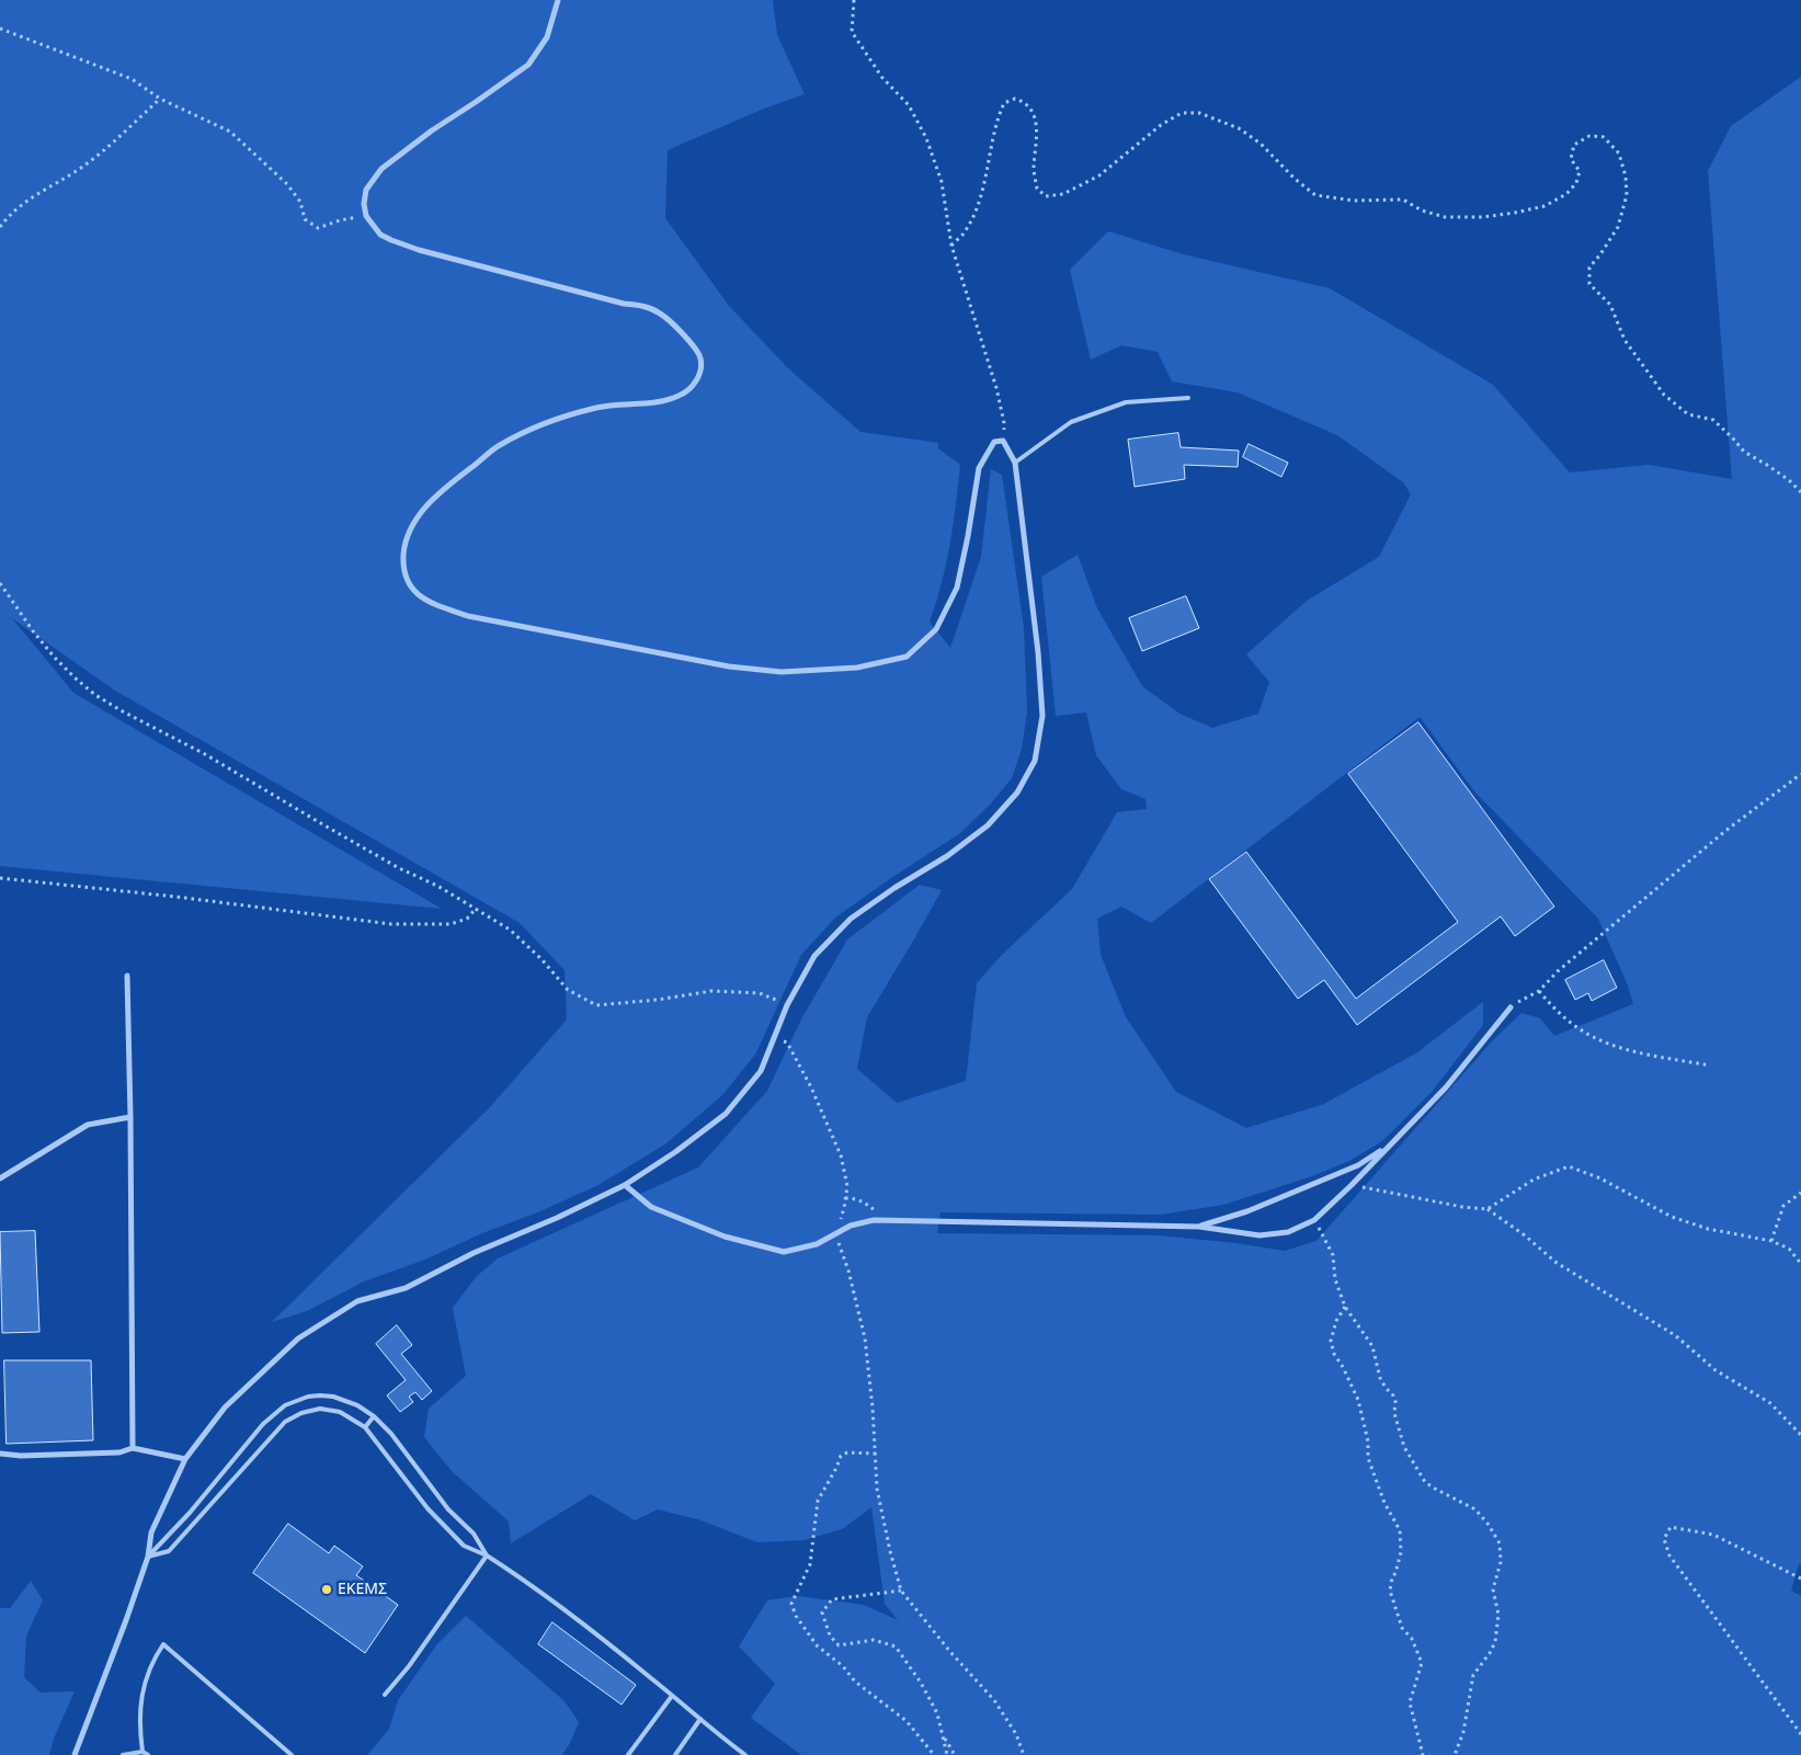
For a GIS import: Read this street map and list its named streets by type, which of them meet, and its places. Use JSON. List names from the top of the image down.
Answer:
{
  "places": ["ΕΚΕΜΣ"]
}
